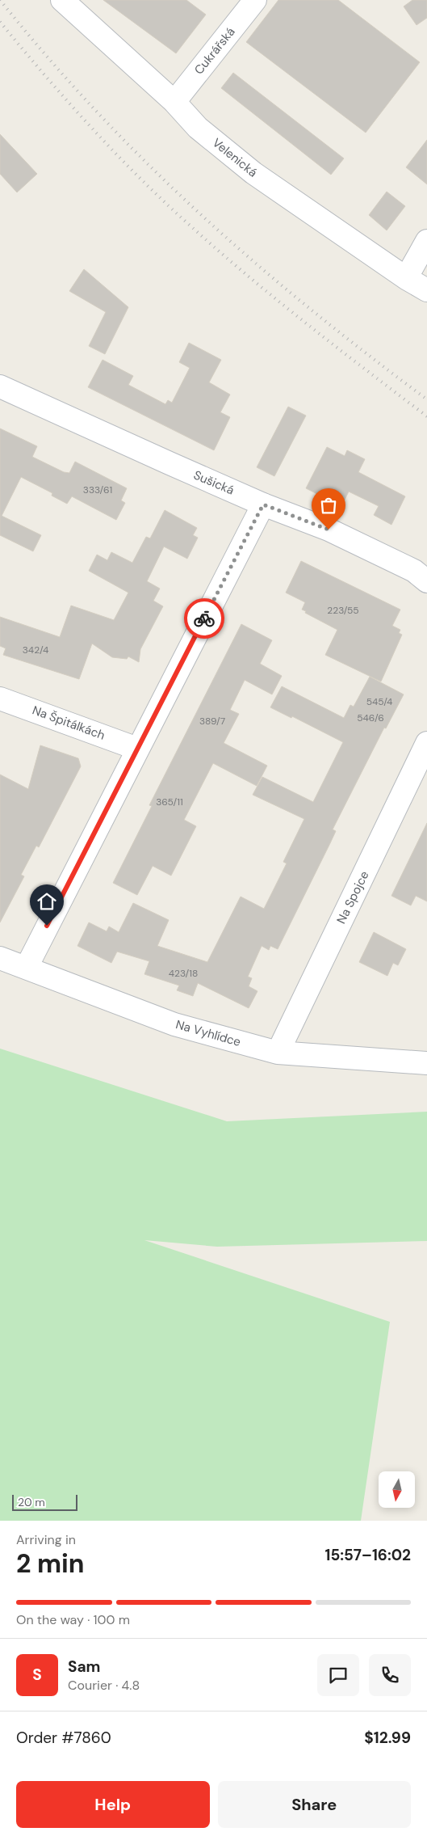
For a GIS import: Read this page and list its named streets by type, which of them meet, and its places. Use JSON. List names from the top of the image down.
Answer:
{
  "streets": {
    "street": [
      "Cukrářská",
      "Velenická",
      "Sušická",
      "Na Špitálkách",
      "Na Spojce",
      "Na Vyhlídce"
    ]
  },
  "crossings": [
    ["Cukrářská", "Velenická"],
    ["Na Spojce", "Na Vyhlídce"]
  ],
  "house_numbers": [
    "333/61",
    "223/55",
    "342/4",
    "545/4",
    "546/6",
    "389/7",
    "365/11",
    "423/18"
  ],
  "scale_bar": "20 m",
  "north": "bottom",
  "page": {
    "scale": "20 m",
    "heading": ["2 min", "Arriving in", "15:57–16:02"],
    "panel": [
      "Sam",
      "Courier · 4.8",
      "Order #7860",
      "$12.99"
    ],
    "bar": "On the way · 100 m",
    "round": "S",
    "buttons": ["Help", "Share"]
  }
}
